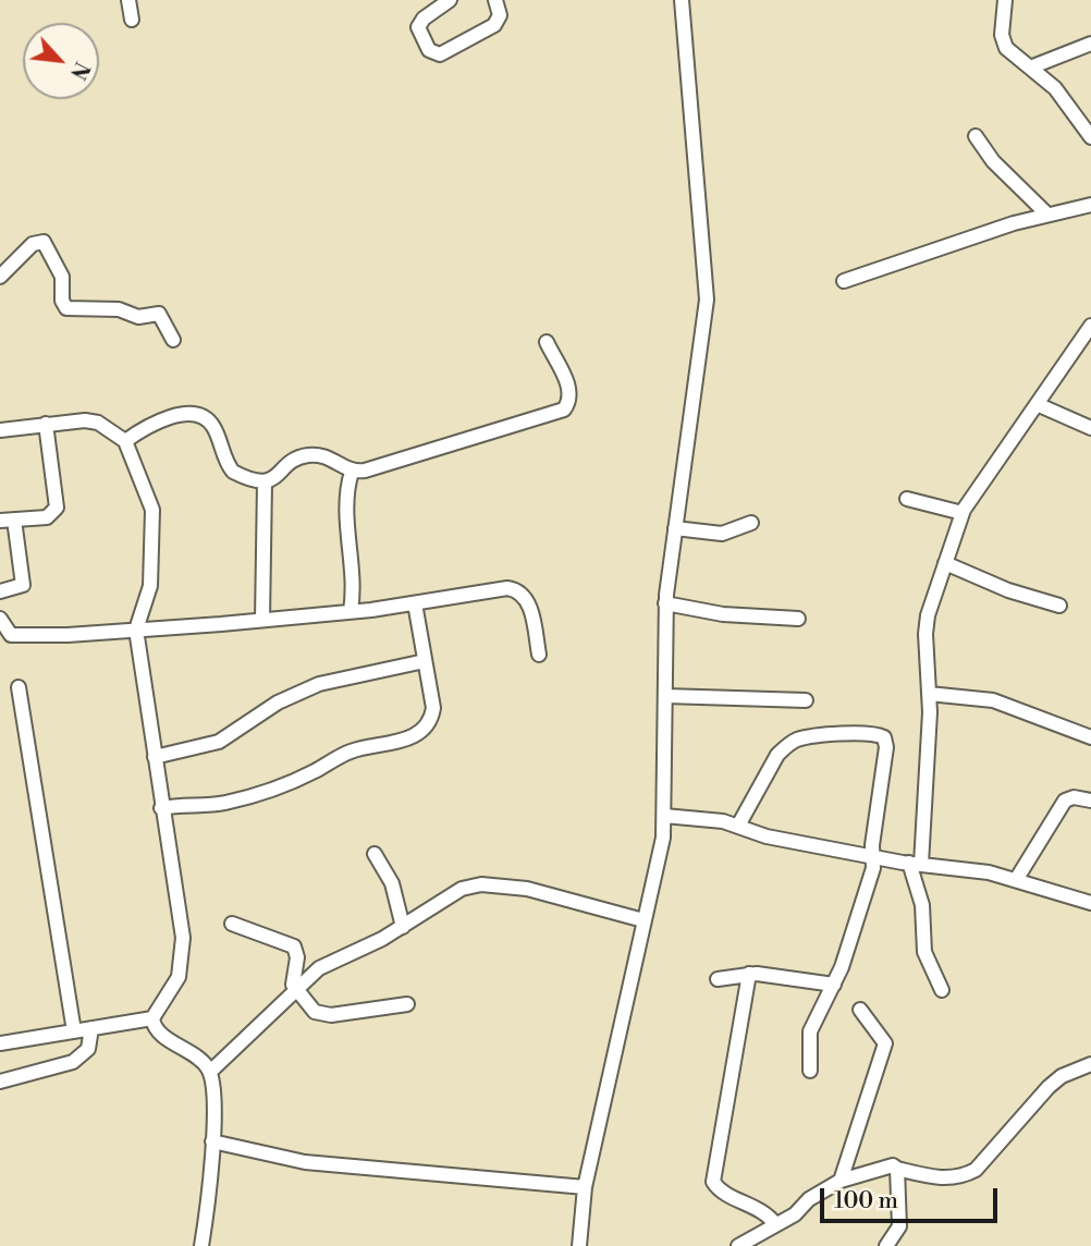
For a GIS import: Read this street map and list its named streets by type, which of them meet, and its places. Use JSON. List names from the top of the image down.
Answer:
{
  "scale_bar": "100 m",
  "north": "bottom right"
}
